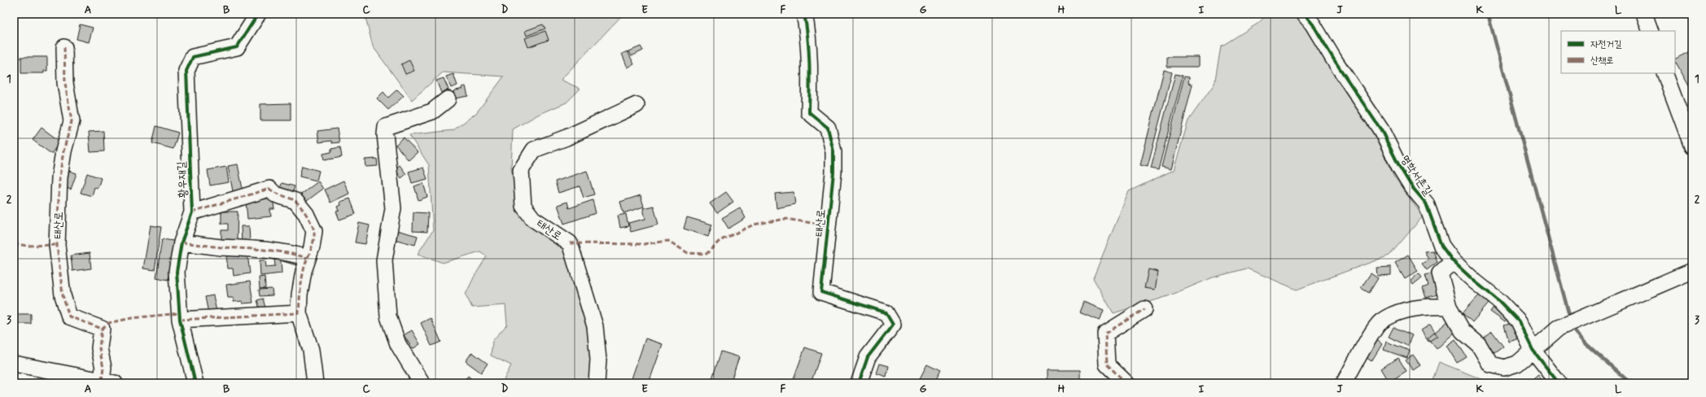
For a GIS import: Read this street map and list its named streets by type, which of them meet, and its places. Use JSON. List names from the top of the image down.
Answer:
{
  "streets": {
    "street": ["명학서촌길", "황우재길", "태산로"]
  },
  "legend": ["자전거길", "산책로"],
  "grid": {
    "columns": [
      "A",
      "B",
      "C",
      "D",
      "E",
      "F",
      "G",
      "H",
      "I",
      "J",
      "K",
      "L"
    ],
    "rows": ["1", "2", "3"]
  }
}
